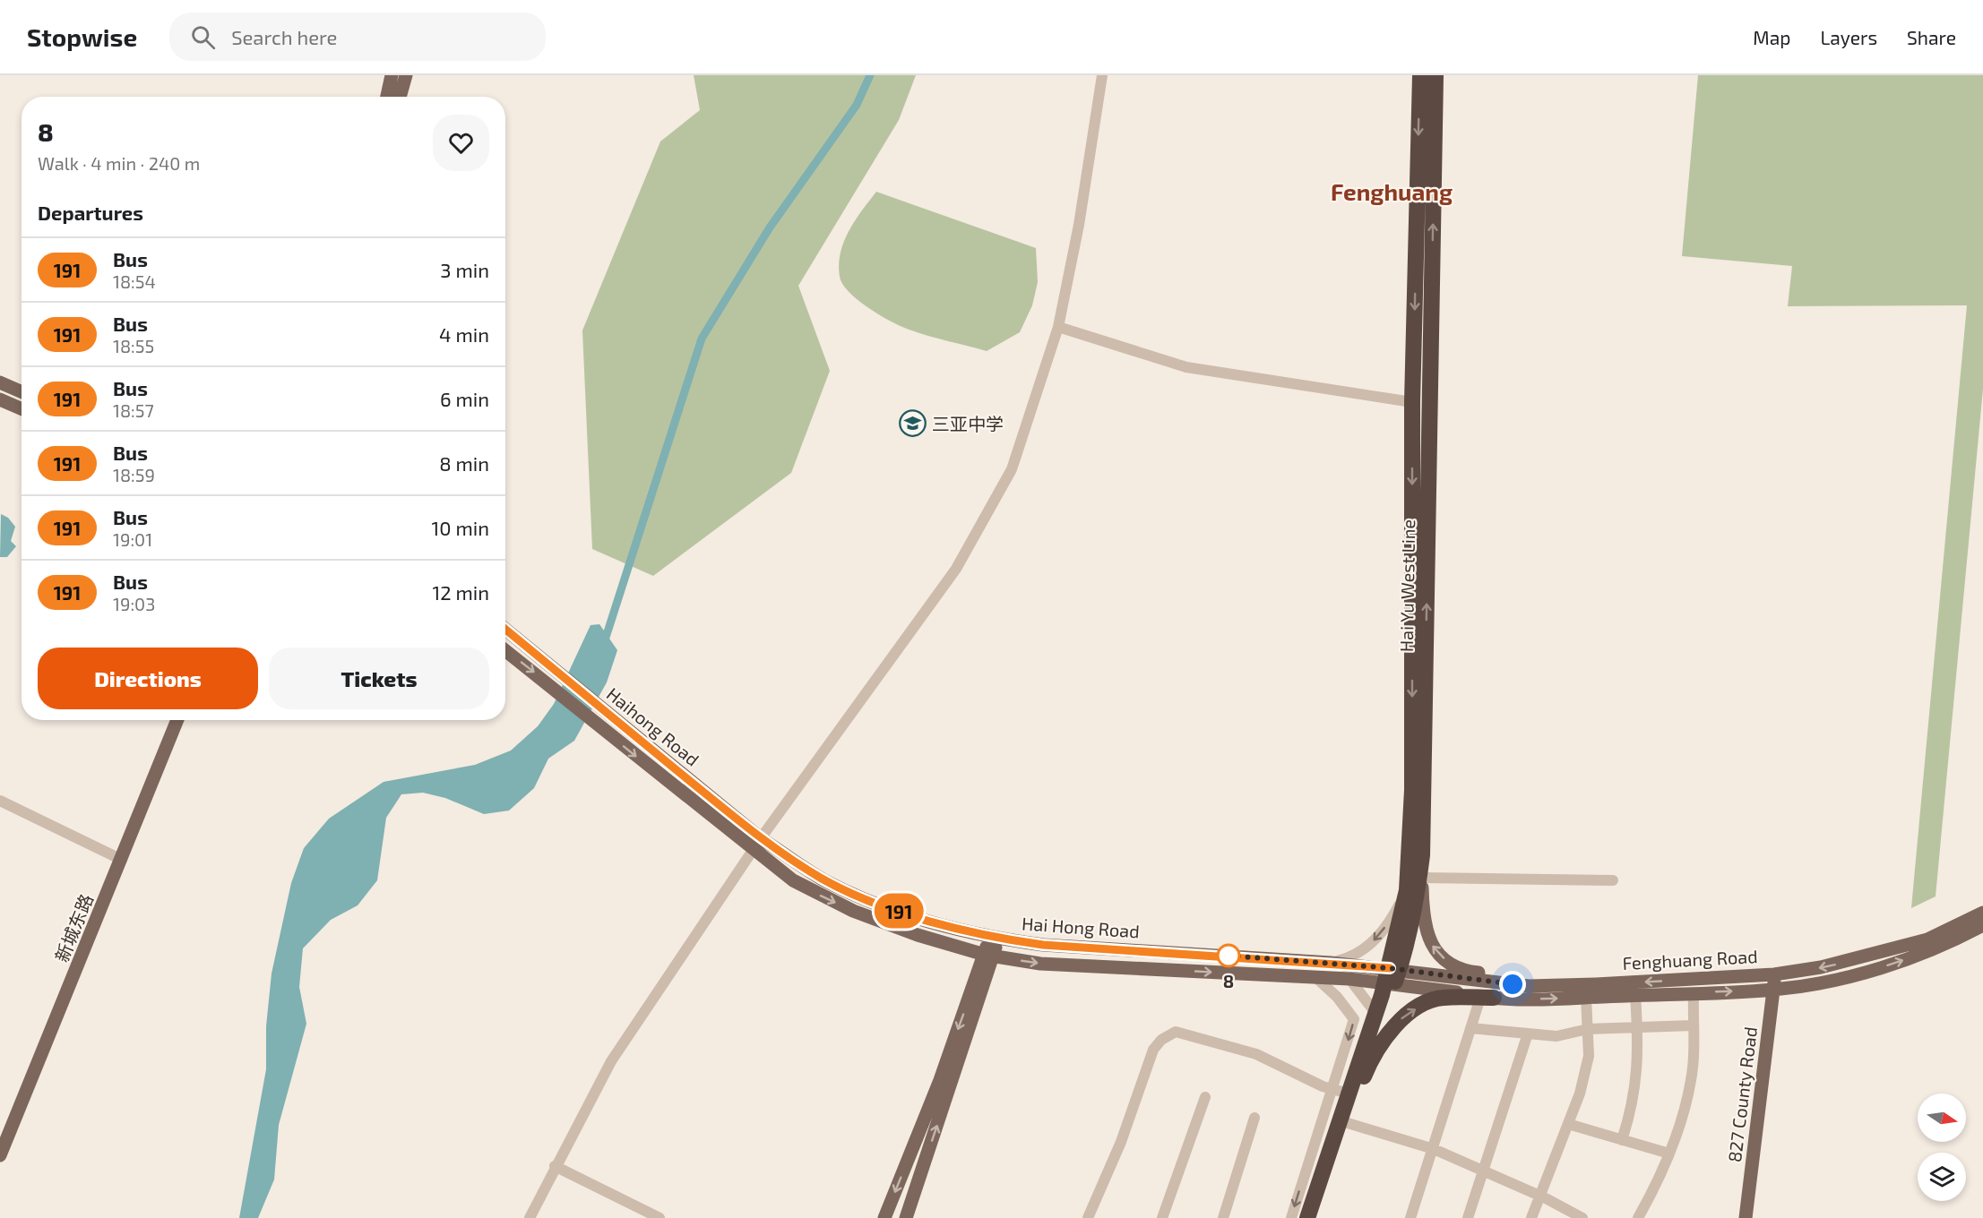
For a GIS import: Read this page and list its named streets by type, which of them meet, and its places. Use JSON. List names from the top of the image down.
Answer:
{
  "streets": {
    "highway": ["Hai Yu West Line", "Fenghuang Road"],
    "main road": [
      "Haihong Road",
      "Hai Hong Road",
      "新城东路",
      "827 County Road"
    ]
  },
  "crossings": [
    ["Hai Yu West Line", "Hai Hong Road"],
    ["Hai Yu West Line", "Fenghuang Road"],
    ["Haihong Road", "Hai Hong Road"],
    ["Hai Hong Road", "Fenghuang Road"],
    ["Fenghuang Road", "827 County Road"]
  ],
  "districts": ["Fenghuang"],
  "places": {
    "school or university": ["三亚中学"],
    "other": ["8"]
  },
  "lines": ["bus line 191"],
  "north": "right",
  "page": {
    "header": "Stopwise",
    "search": "Search here",
    "nav": ["Map", "Layers", "Share"],
    "on_map": "191",
    "heading": [
      ["8", "Walk · 4 min · 240 m"],
      "Departures"
    ],
    "list": [
      {
        "mark": "191",
        "name": "Bus",
        "note": "18:54",
        "value": "3 min"
      },
      {
        "mark": "191",
        "name": "Bus",
        "note": "18:55",
        "value": "4 min"
      },
      {
        "mark": "191",
        "name": "Bus",
        "note": "18:57",
        "value": "6 min"
      },
      {
        "mark": "191",
        "name": "Bus",
        "note": "18:59",
        "value": "8 min"
      },
      {
        "mark": "191",
        "name": "Bus",
        "note": "19:01",
        "value": "10 min"
      },
      {
        "mark": "191",
        "name": "Bus",
        "note": "19:03",
        "value": "12 min"
      }
    ],
    "buttons": ["Directions", "Tickets"]
  }
}
